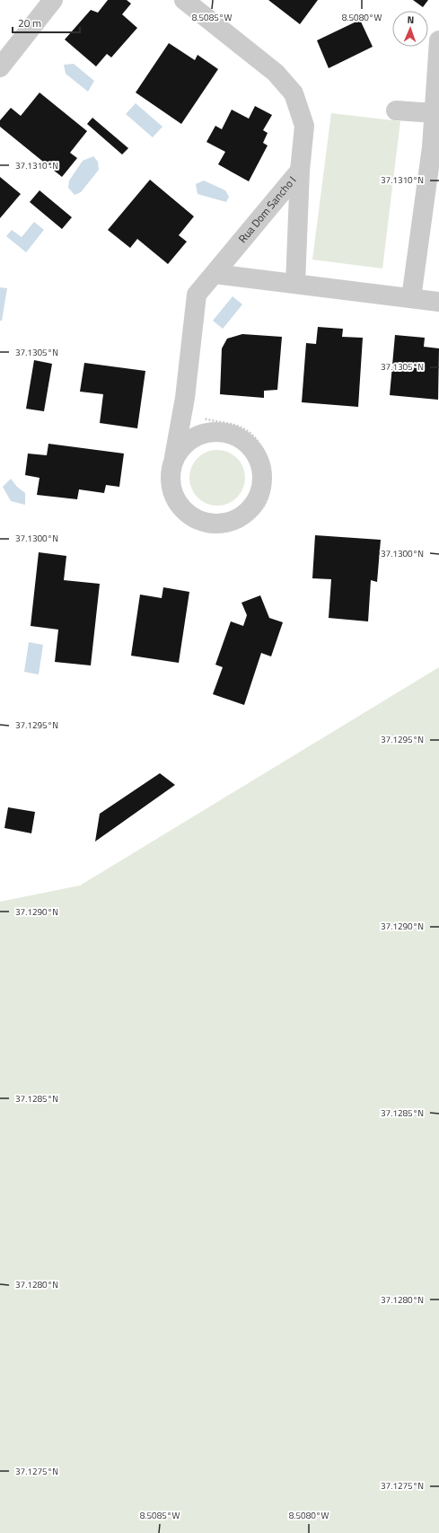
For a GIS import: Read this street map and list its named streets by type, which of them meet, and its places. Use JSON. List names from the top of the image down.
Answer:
{
  "streets": {
    "street": ["Rua Dom Sancho I"]
  },
  "scale_bar": "20 m",
  "north": "top",
  "coordinates": [
    "8.5085°W",
    "8.5080°W",
    "37.1310°N",
    "37.1305°N",
    "37.1300°N",
    "37.1295°N",
    "37.1290°N",
    "37.1285°N",
    "37.1280°N",
    "37.1275°N"
  ]
}
